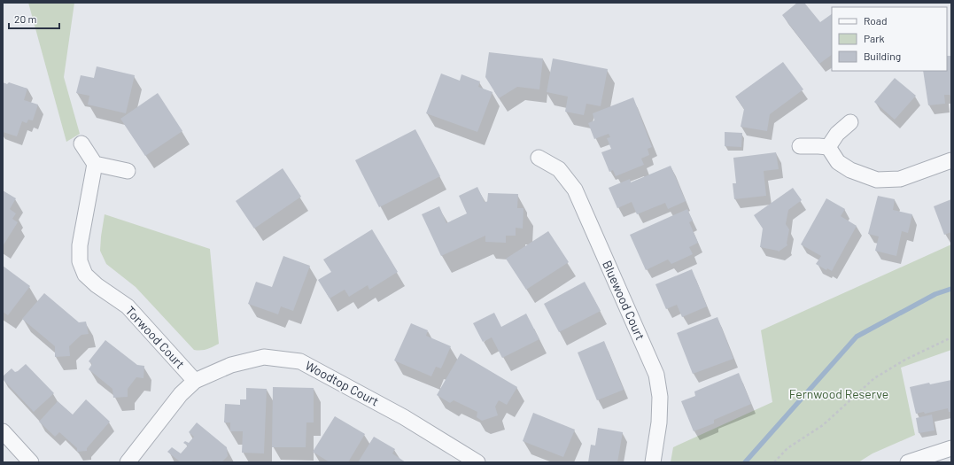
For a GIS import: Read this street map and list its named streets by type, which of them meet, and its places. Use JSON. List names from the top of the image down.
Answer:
{
  "streets": {
    "street": ["Bluewood Court", "Torwood Court", "Woodtop Court"]
  },
  "crossings": [
    ["Torwood Court", "Woodtop Court"]
  ],
  "parks": ["Fernwood Reserve"],
  "legend": ["Road", "Park", "Building"],
  "scale_bar": "20 m"
}
